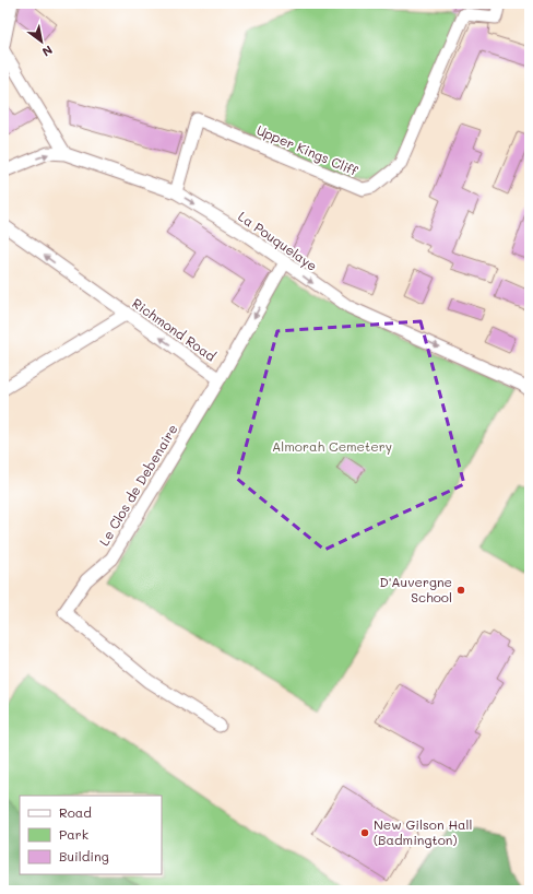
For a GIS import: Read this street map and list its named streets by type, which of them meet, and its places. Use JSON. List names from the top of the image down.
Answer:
{
  "streets": {
    "street": [
      "Upper Kings Cliff",
      "La Pouquelaye",
      "Richmond Road",
      "Le Clos de Debenaire"
    ]
  },
  "crossings": [
    ["Upper Kings Cliff", "La Pouquelaye"],
    ["La Pouquelaye", "Richmond Road"],
    ["Richmond Road", "Le Clos de Debenaire"]
  ],
  "one_way": ["La Pouquelaye"],
  "parks": ["Almorah Cemetery"],
  "places": ["D'Auvergne School", "New Gilson Hall (Badmington)"],
  "legend": ["Road", "Park", "Building"],
  "north": "bottom right"
}
